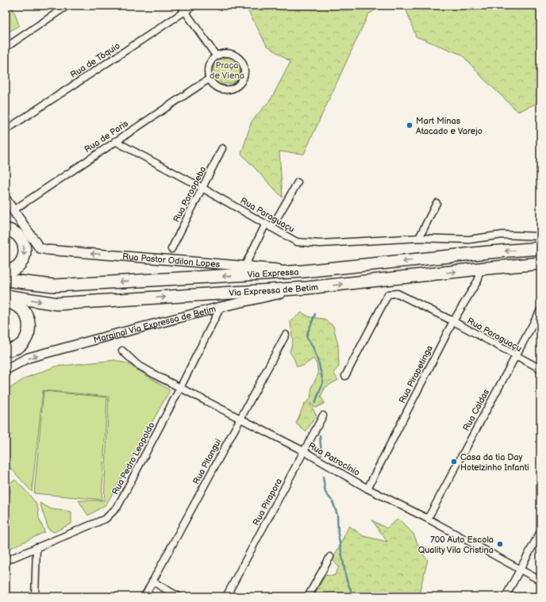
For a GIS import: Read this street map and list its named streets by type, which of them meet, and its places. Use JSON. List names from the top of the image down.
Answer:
{
  "streets": {
    "highway": ["Via Expressa", "Via Expressa de Betim"],
    "street": [
      "Rua de Tóquio",
      "Rua de Paris",
      "Rua Paraopeba",
      "Rua Paraguaçu",
      "Rua Pastor Odilon Lopes",
      "Marginal Via Expressa de Betim",
      "Rua Pirapetinga",
      "Rua Caldas",
      "Rua Pedro Leopoldo",
      "Rua Patrocínio",
      "Rua Pitangui",
      "Rua Pirapora"
    ]
  },
  "crossings": [
    ["Rua de Paris", "Rua Paraguaçu"],
    ["Rua de Paris", "Rua Pastor Odilon Lopes"],
    ["Rua Paraopeba", "Rua Paraguaçu"],
    ["Rua Paraguaçu", "Rua Pirapetinga"],
    ["Rua Paraguaçu", "Rua Caldas"],
    ["Rua Pastor Odilon Lopes", "Via Expressa"],
    ["Via Expressa de Betim", "Marginal Via Expressa de Betim"],
    ["Via Expressa de Betim", "Rua Pirapetinga"],
    ["Marginal Via Expressa de Betim", "Rua Pedro Leopoldo"],
    ["Rua Pirapetinga", "Rua Patrocínio"],
    ["Rua Caldas", "Rua Patrocínio"],
    ["Rua Pedro Leopoldo", "Rua Patrocínio"],
    ["Rua Patrocínio", "Rua Pitangui"],
    ["Rua Patrocínio", "Rua Pirapora"]
  ],
  "one_way": [
    "Rua Pastor Odilon Lopes",
    "Via Expressa",
    "Via Expressa de Betim",
    "Marginal Via Expressa de Betim"
  ],
  "parks": ["Praça de Viena"],
  "places": ["Mart Minas Atacado e Varejo", "Casa da tia Day Hotelzinho Infanti", "700 Auto Escola Quality Vila Cristina"]
}
